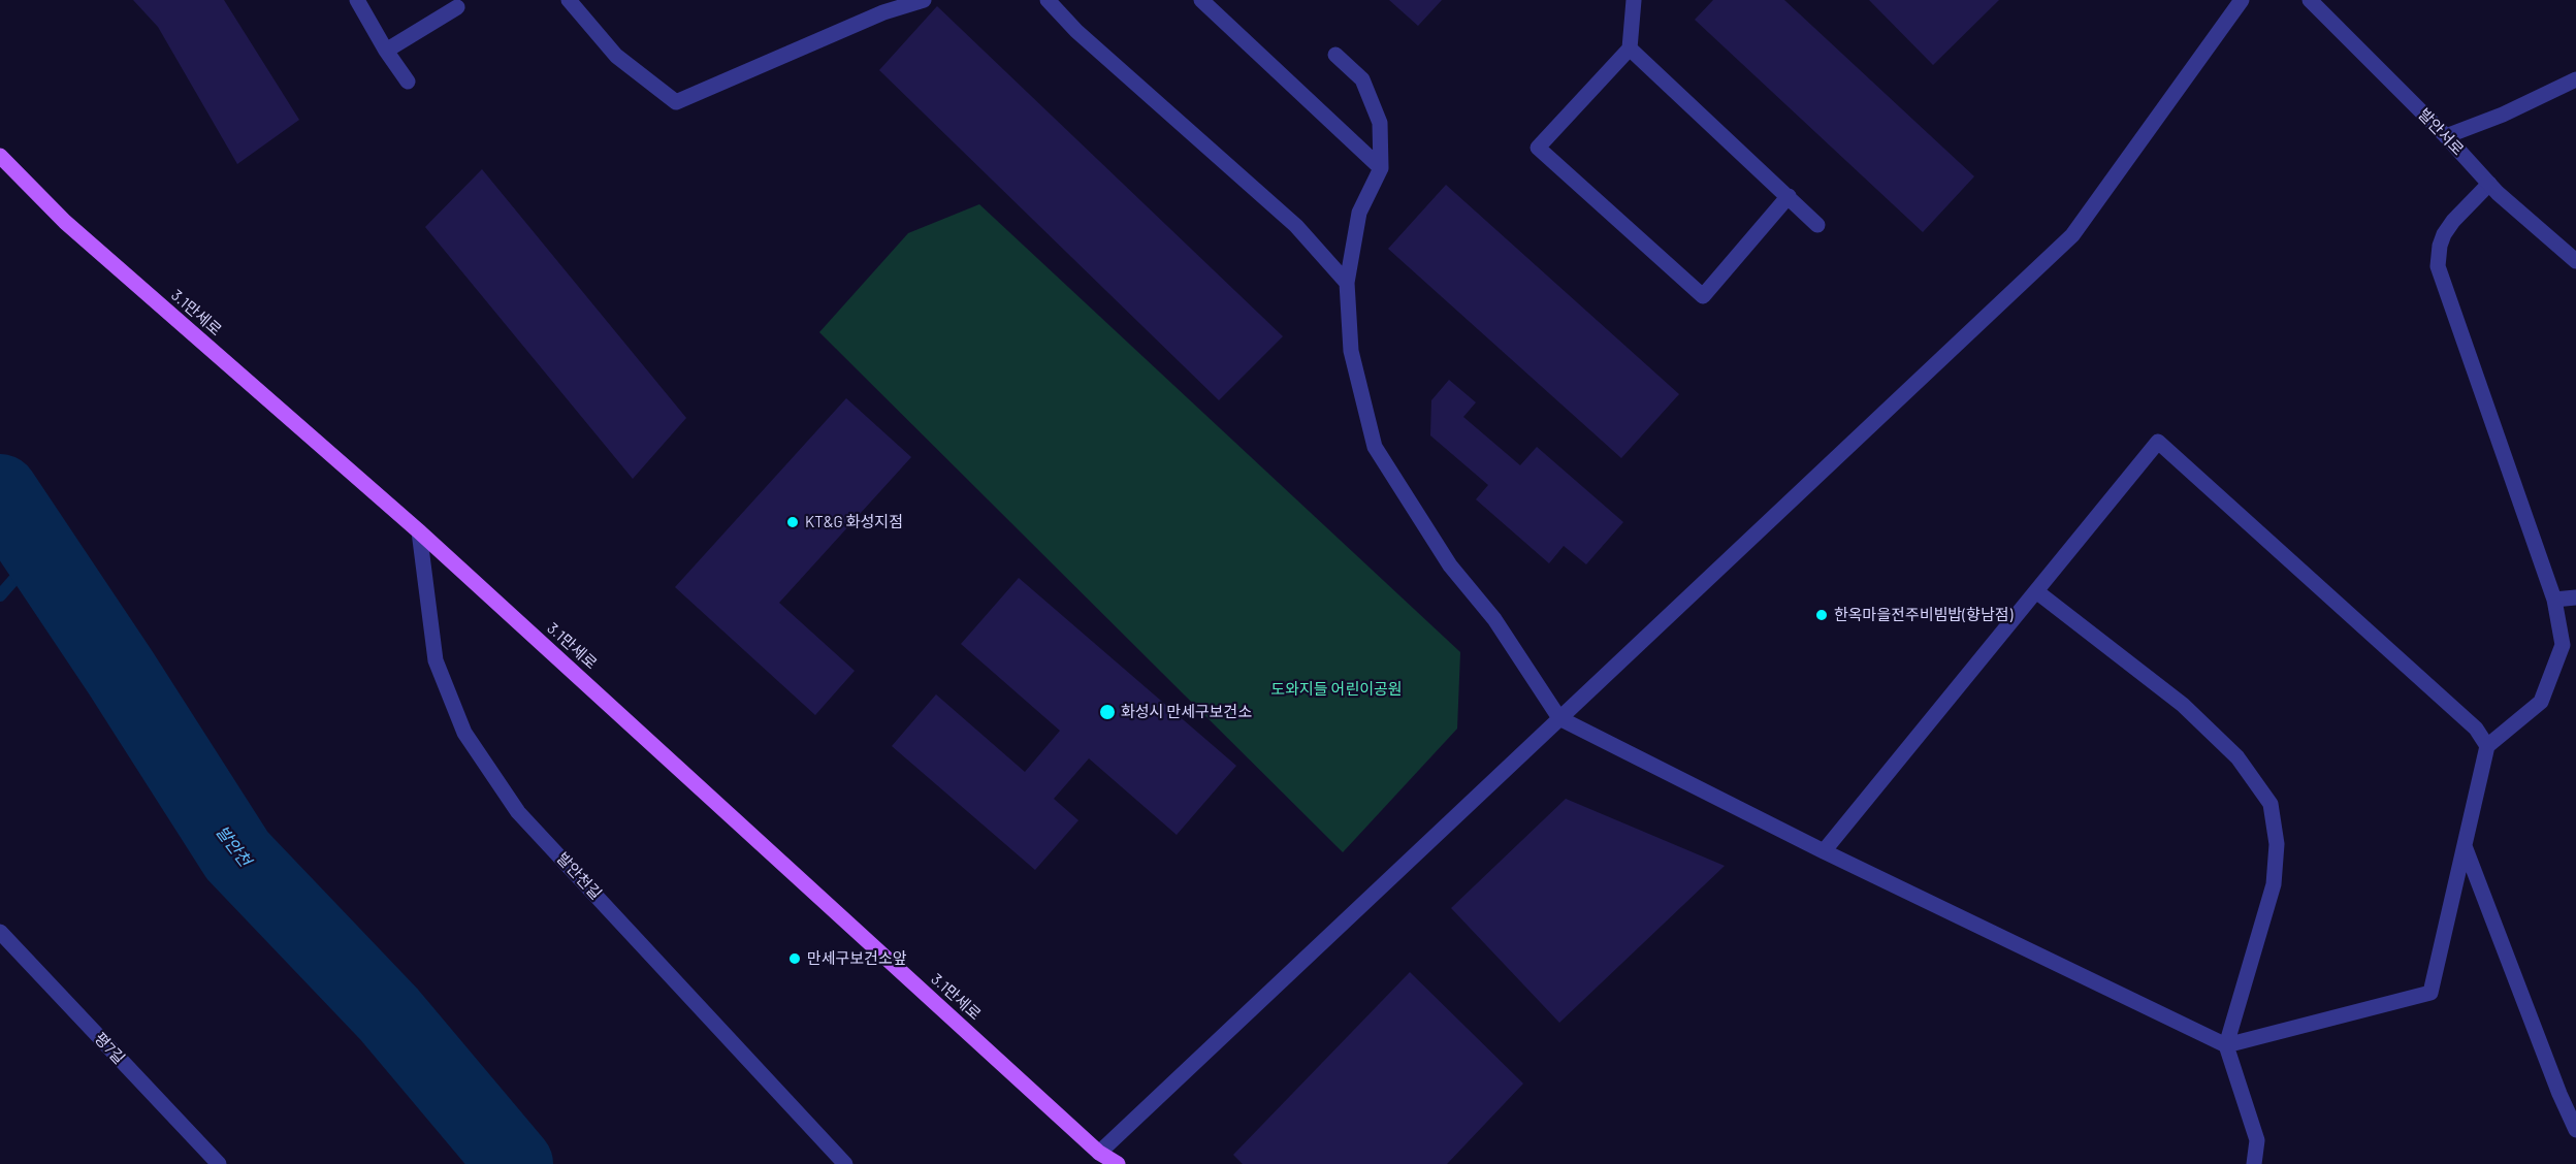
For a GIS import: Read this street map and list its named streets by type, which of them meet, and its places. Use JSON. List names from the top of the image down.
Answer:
{
  "streets": {
    "main road": ["3.1만세로"],
    "street": ["발안서로", "발안천길", "평7길"]
  },
  "crossings": [
    ["3.1만세로", "발안천길"]
  ],
  "water": ["발안천"],
  "parks": ["도와지들 어린이공원"],
  "places": [
    "KT&G 화성지점",
    "한옥마을전주비빔밥(향남점)",
    "화성시 만세구보건소",
    "만세구보건소앞"
  ]
}
